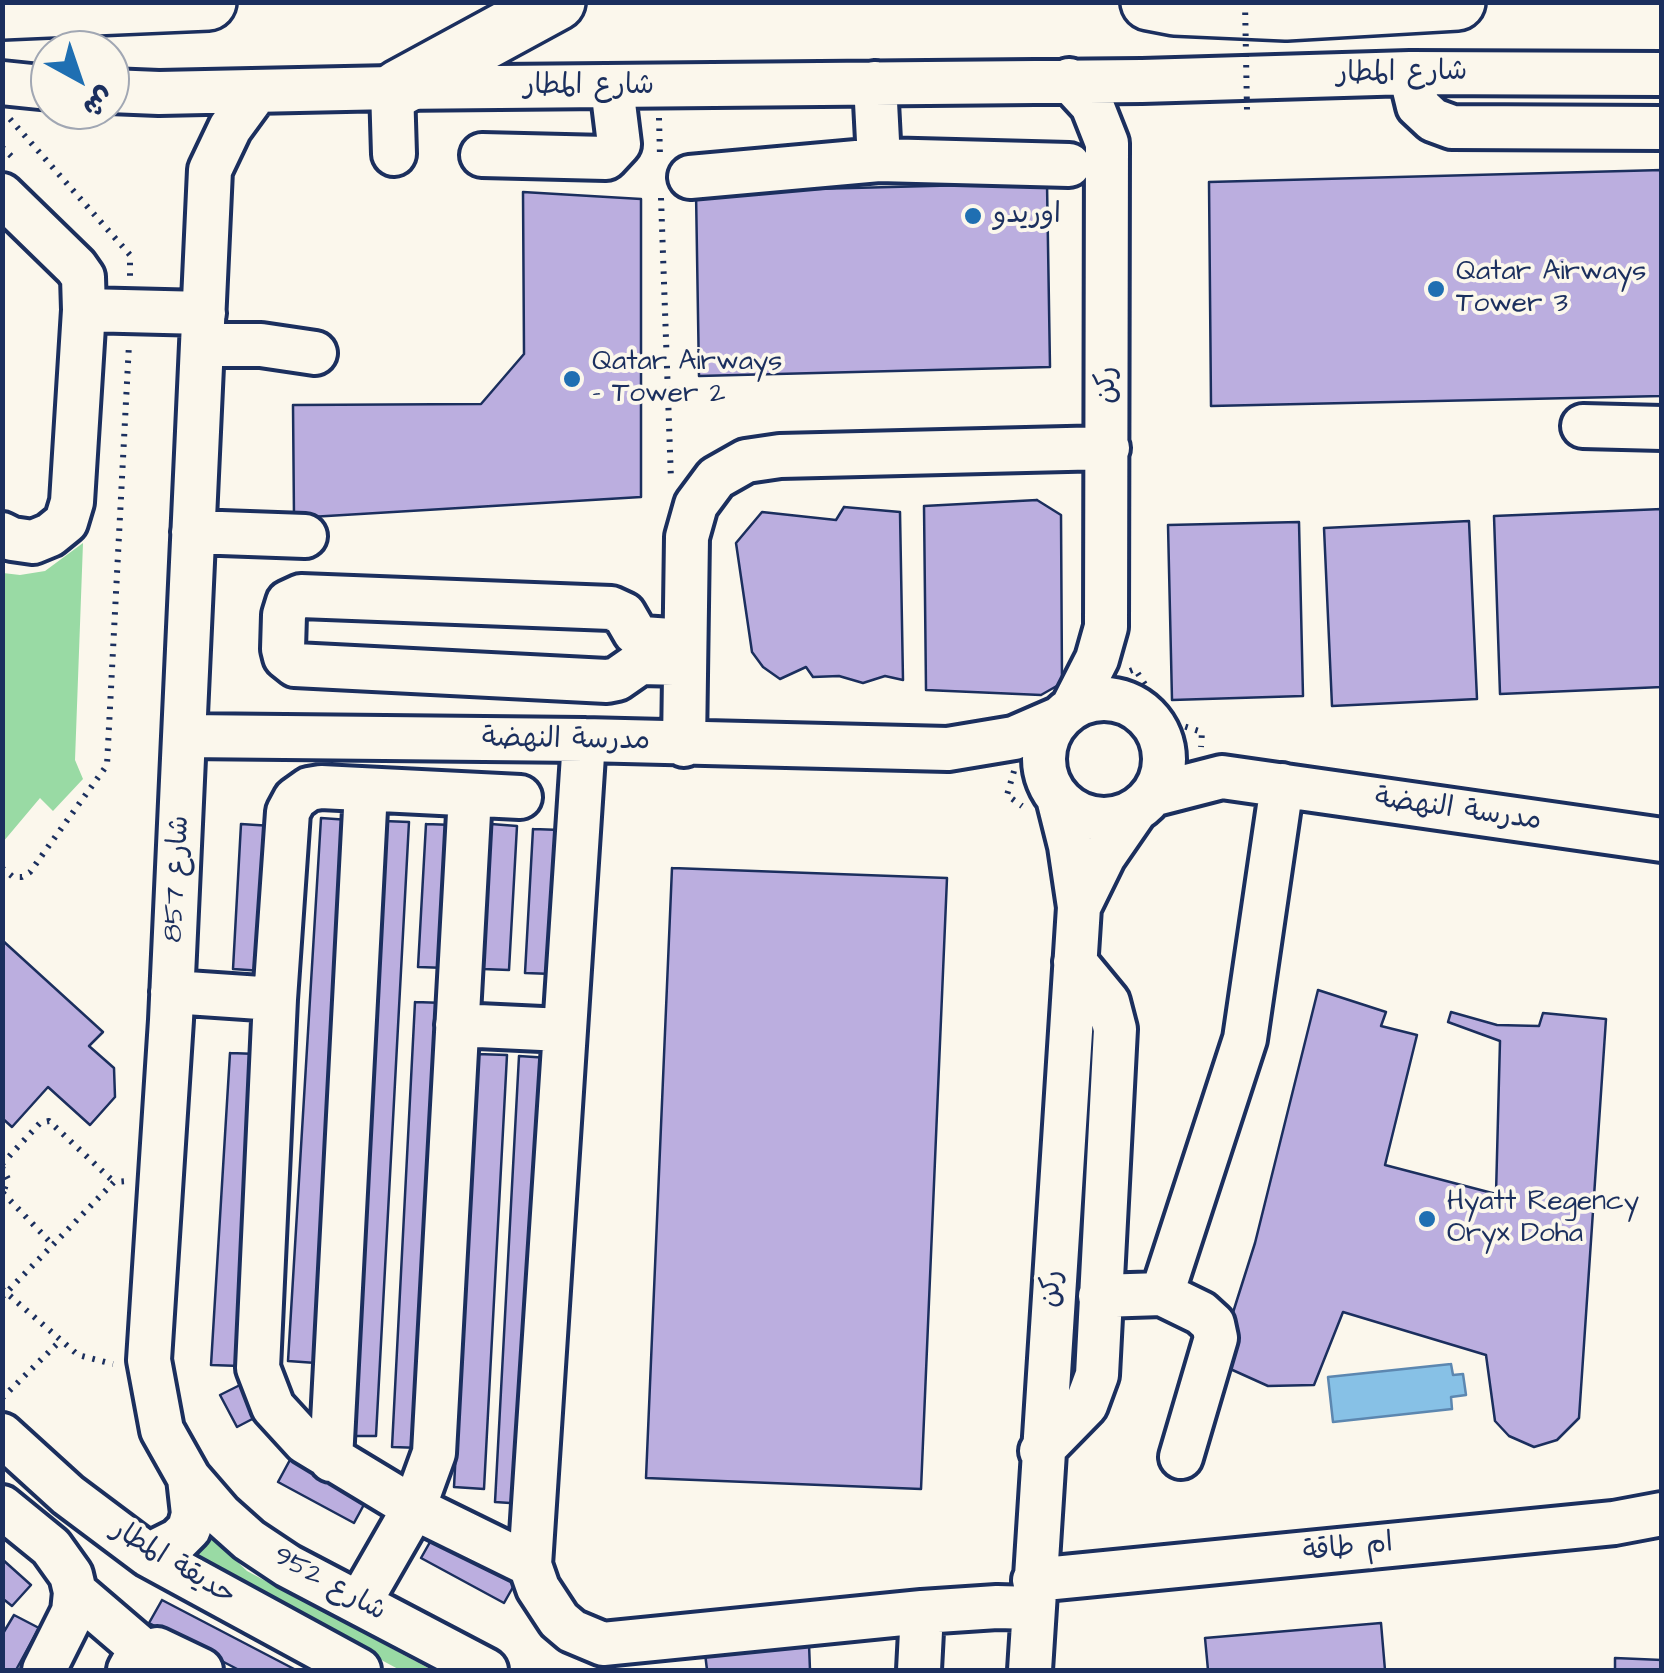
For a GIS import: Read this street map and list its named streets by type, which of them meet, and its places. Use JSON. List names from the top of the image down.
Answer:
{
  "streets": {
    "street": [
      "شارع المطار",
      "ركن",
      "مدرسة النهضة",
      "شارع 857",
      "ام طاقة",
      "حديقة المطار",
      "شارع 952"
    ]
  },
  "crossings": [
    ["شارع المطار", "شارع 857"],
    ["ركن", "مدرسة النهضة"],
    ["ركن", "ام طاقة"],
    ["مدرسة النهضة", "شارع 857"],
    ["شارع 857", "حديقة المطار"],
    ["شارع 857", "شارع 952"]
  ],
  "places": [
    "اوريدو",
    "Qatar Airways Tower 3",
    "Qatar Airways - Tower 2",
    "Hyatt Regency Oryx Doha"
  ],
  "north": "bottom right"
}
